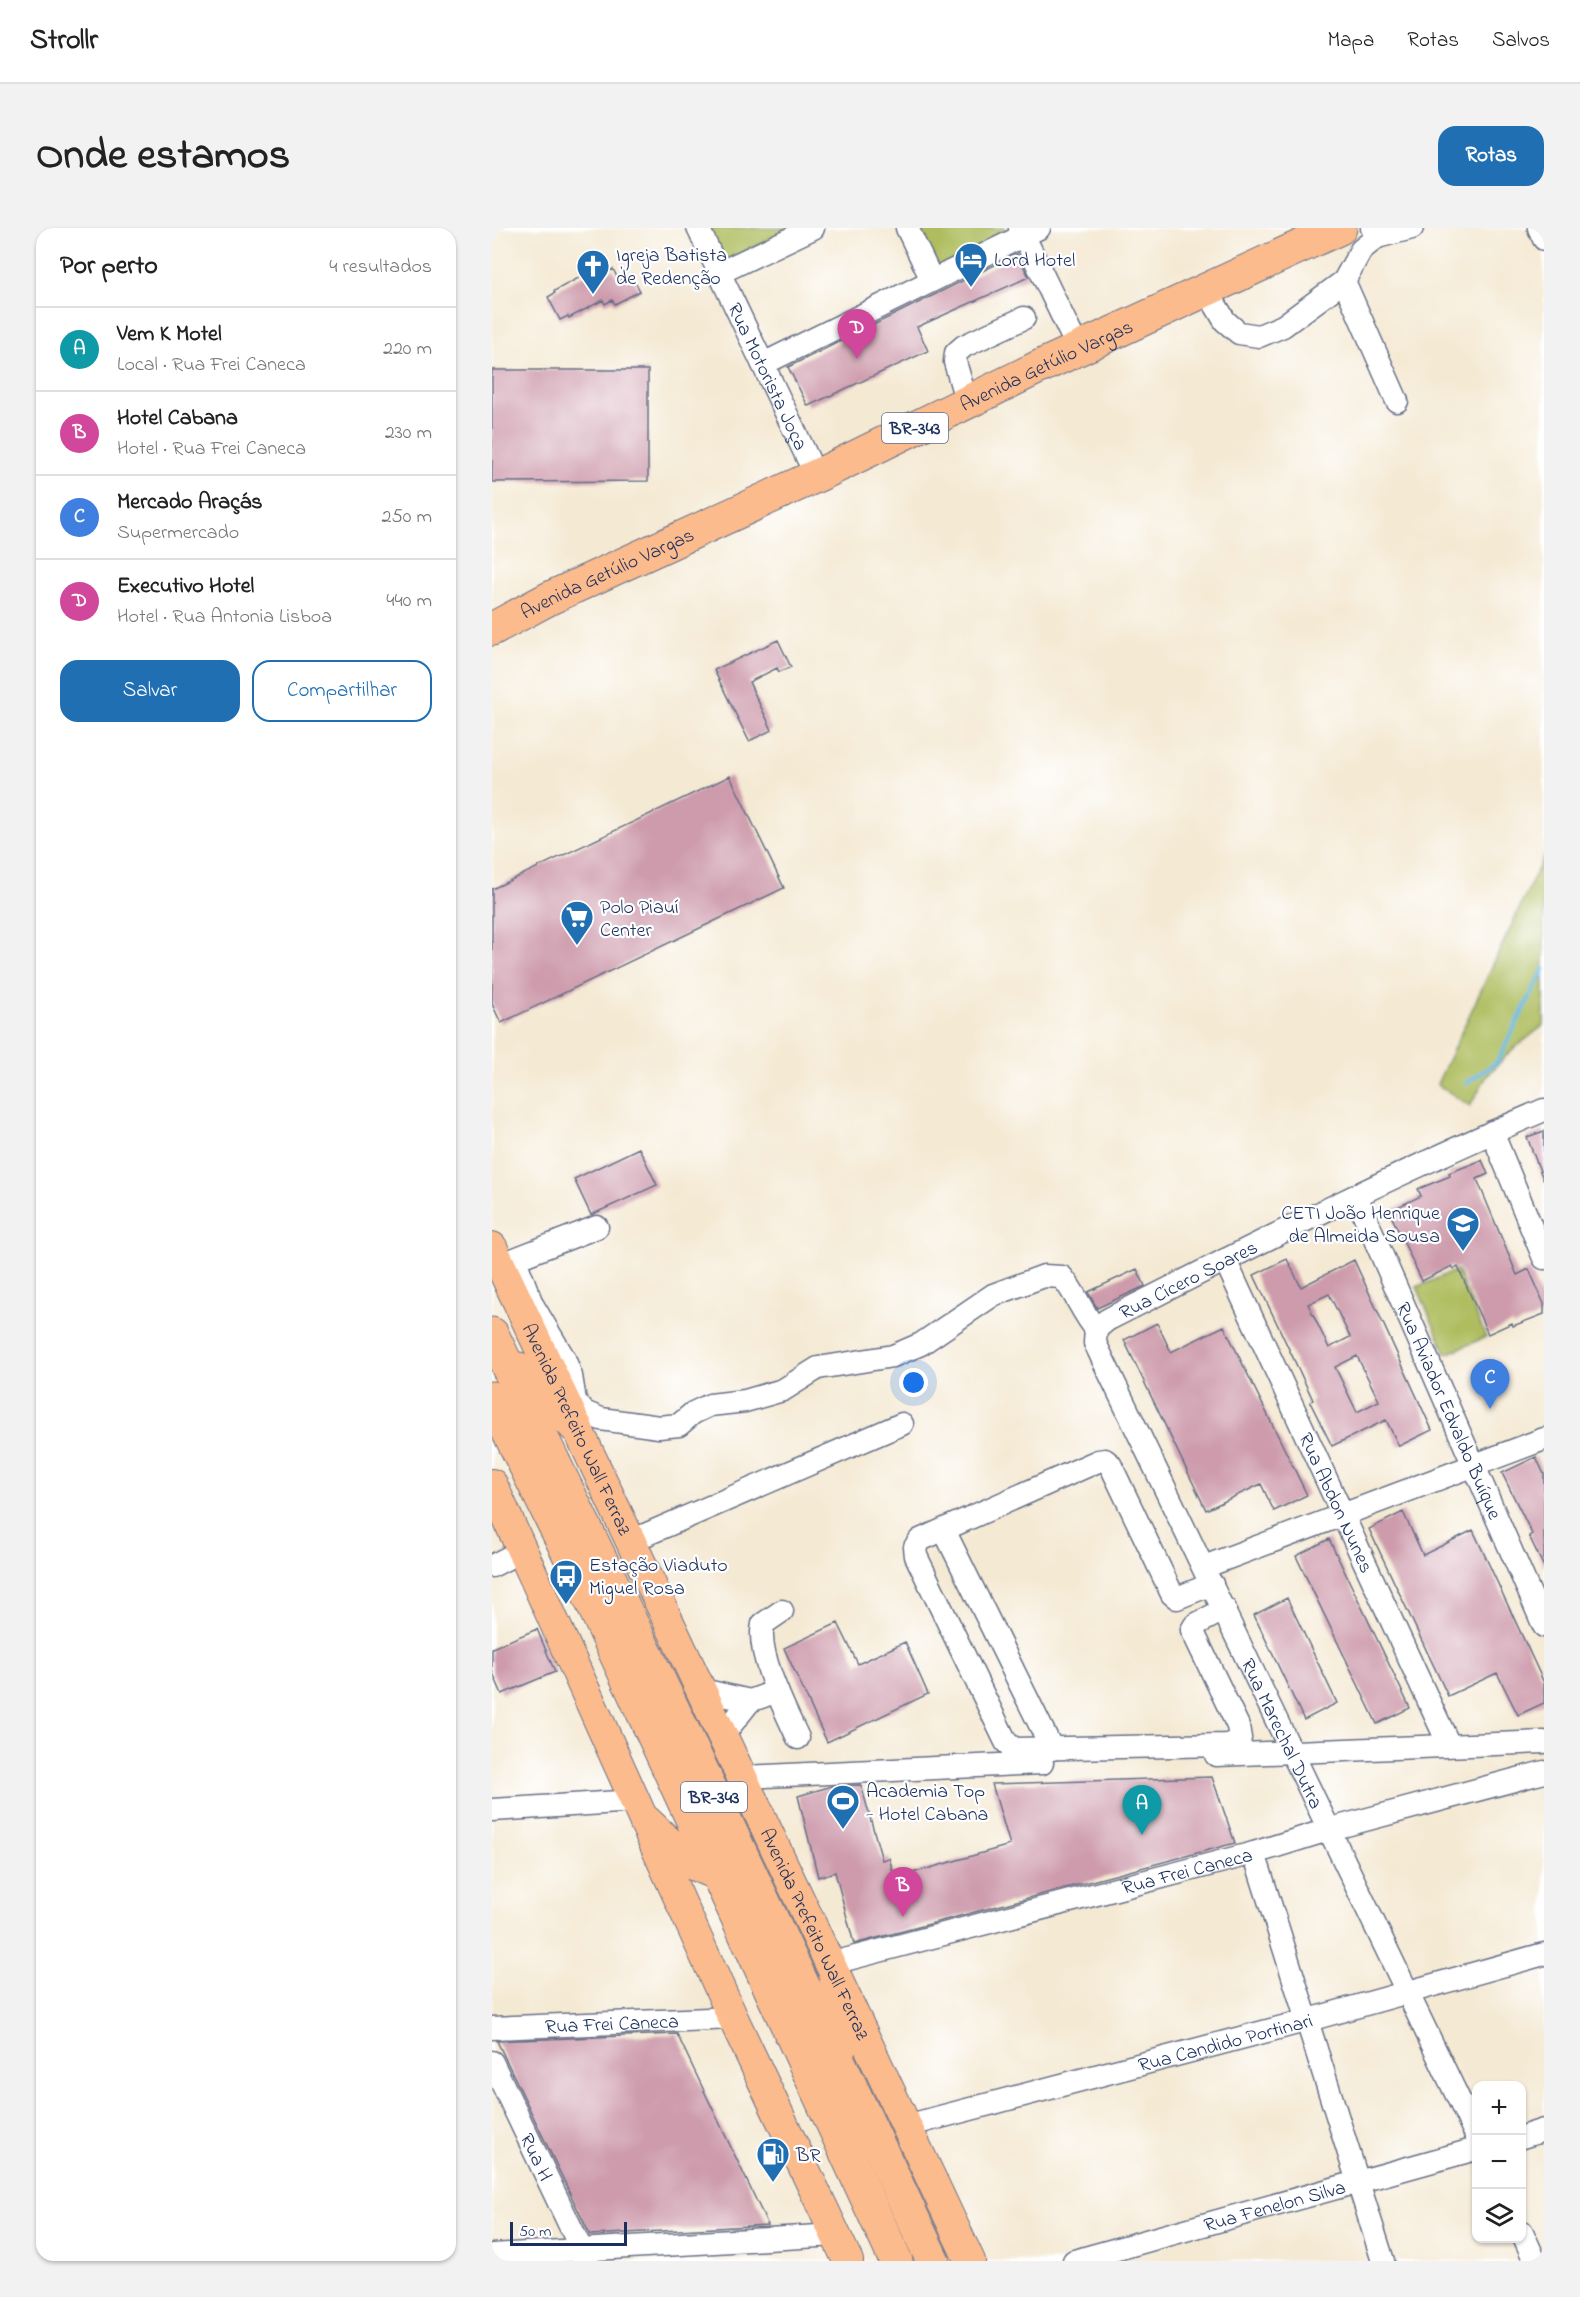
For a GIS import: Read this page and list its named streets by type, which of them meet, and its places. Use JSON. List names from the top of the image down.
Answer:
{
  "streets": {
    "highway": ["Avenida Getúlio Vargas", "BR-343", "Avenida Prefeito Wall Ferraz"],
    "street": [
      "Rua Motorista Joça",
      "Rua Cícero Soares",
      "Rua Aviador Edvaldo Buíque",
      "Rua Abdon Nunes",
      "Rua Marechal Dutra",
      "Rua Frei Caneca",
      "Rua Candido Portinari",
      "Rua H",
      "Rua Fenelon Silva"
    ]
  },
  "crossings": [
    ["Avenida Getúlio Vargas", "Rua Motorista Joça"],
    ["Rua Cícero Soares", "Rua Aviador Edvaldo Buíque"],
    ["Rua Cícero Soares", "Rua Abdon Nunes"],
    ["Rua Cícero Soares", "Rua Marechal Dutra"],
    ["Avenida Prefeito Wall Ferraz", "Rua Frei Caneca"],
    ["Avenida Prefeito Wall Ferraz", "Rua Candido Portinari"],
    ["Rua Marechal Dutra", "Rua Frei Caneca"],
    ["Rua Marechal Dutra", "Rua Candido Portinari"]
  ],
  "places": {
    "hotel": ["Lord Hotel"],
    "church": ["Igreja Batista de Redenção"],
    "supermarket": ["Polo Piauí Center"],
    "school or university": ["CETI João Henrique de Almeida Sousa"],
    "bus stop": ["Estação Viaduto Miguel Rosa"],
    "sports": ["Academia Top - Hotel Cabana"],
    "fuel station": ["BR"]
  },
  "scale_bar": "50 m",
  "page": {
    "header": "Strollr",
    "nav": ["Mapa", "Rotas", "Salvos"],
    "title": "Onde estamos",
    "buttons": [
      "Rotas",
      ["Salvar", "Compartilhar"]
    ],
    "heading": ["Por perto", "4 resultados"],
    "list": [
      {
        "mark": "A",
        "name": "Vem K Motel",
        "note": "Local · Rua Frei Caneca",
        "value": "220 m"
      },
      {
        "mark": "B",
        "name": "Hotel Cabana",
        "note": "Hotel · Rua Frei Caneca",
        "value": "230 m"
      },
      {
        "mark": "C",
        "name": "Mercado Araçás",
        "note": "Supermercado",
        "value": "250 m"
      },
      {
        "mark": "D",
        "name": "Executivo Hotel",
        "note": "Hotel · Rua Antonia Lisboa",
        "value": "440 m"
      }
    ],
    "pins": [
      "D",
      "C",
      "A",
      "B"
    ],
    "map_buttons": ["+", "−"],
    "scale": "50 m"
  }
}
